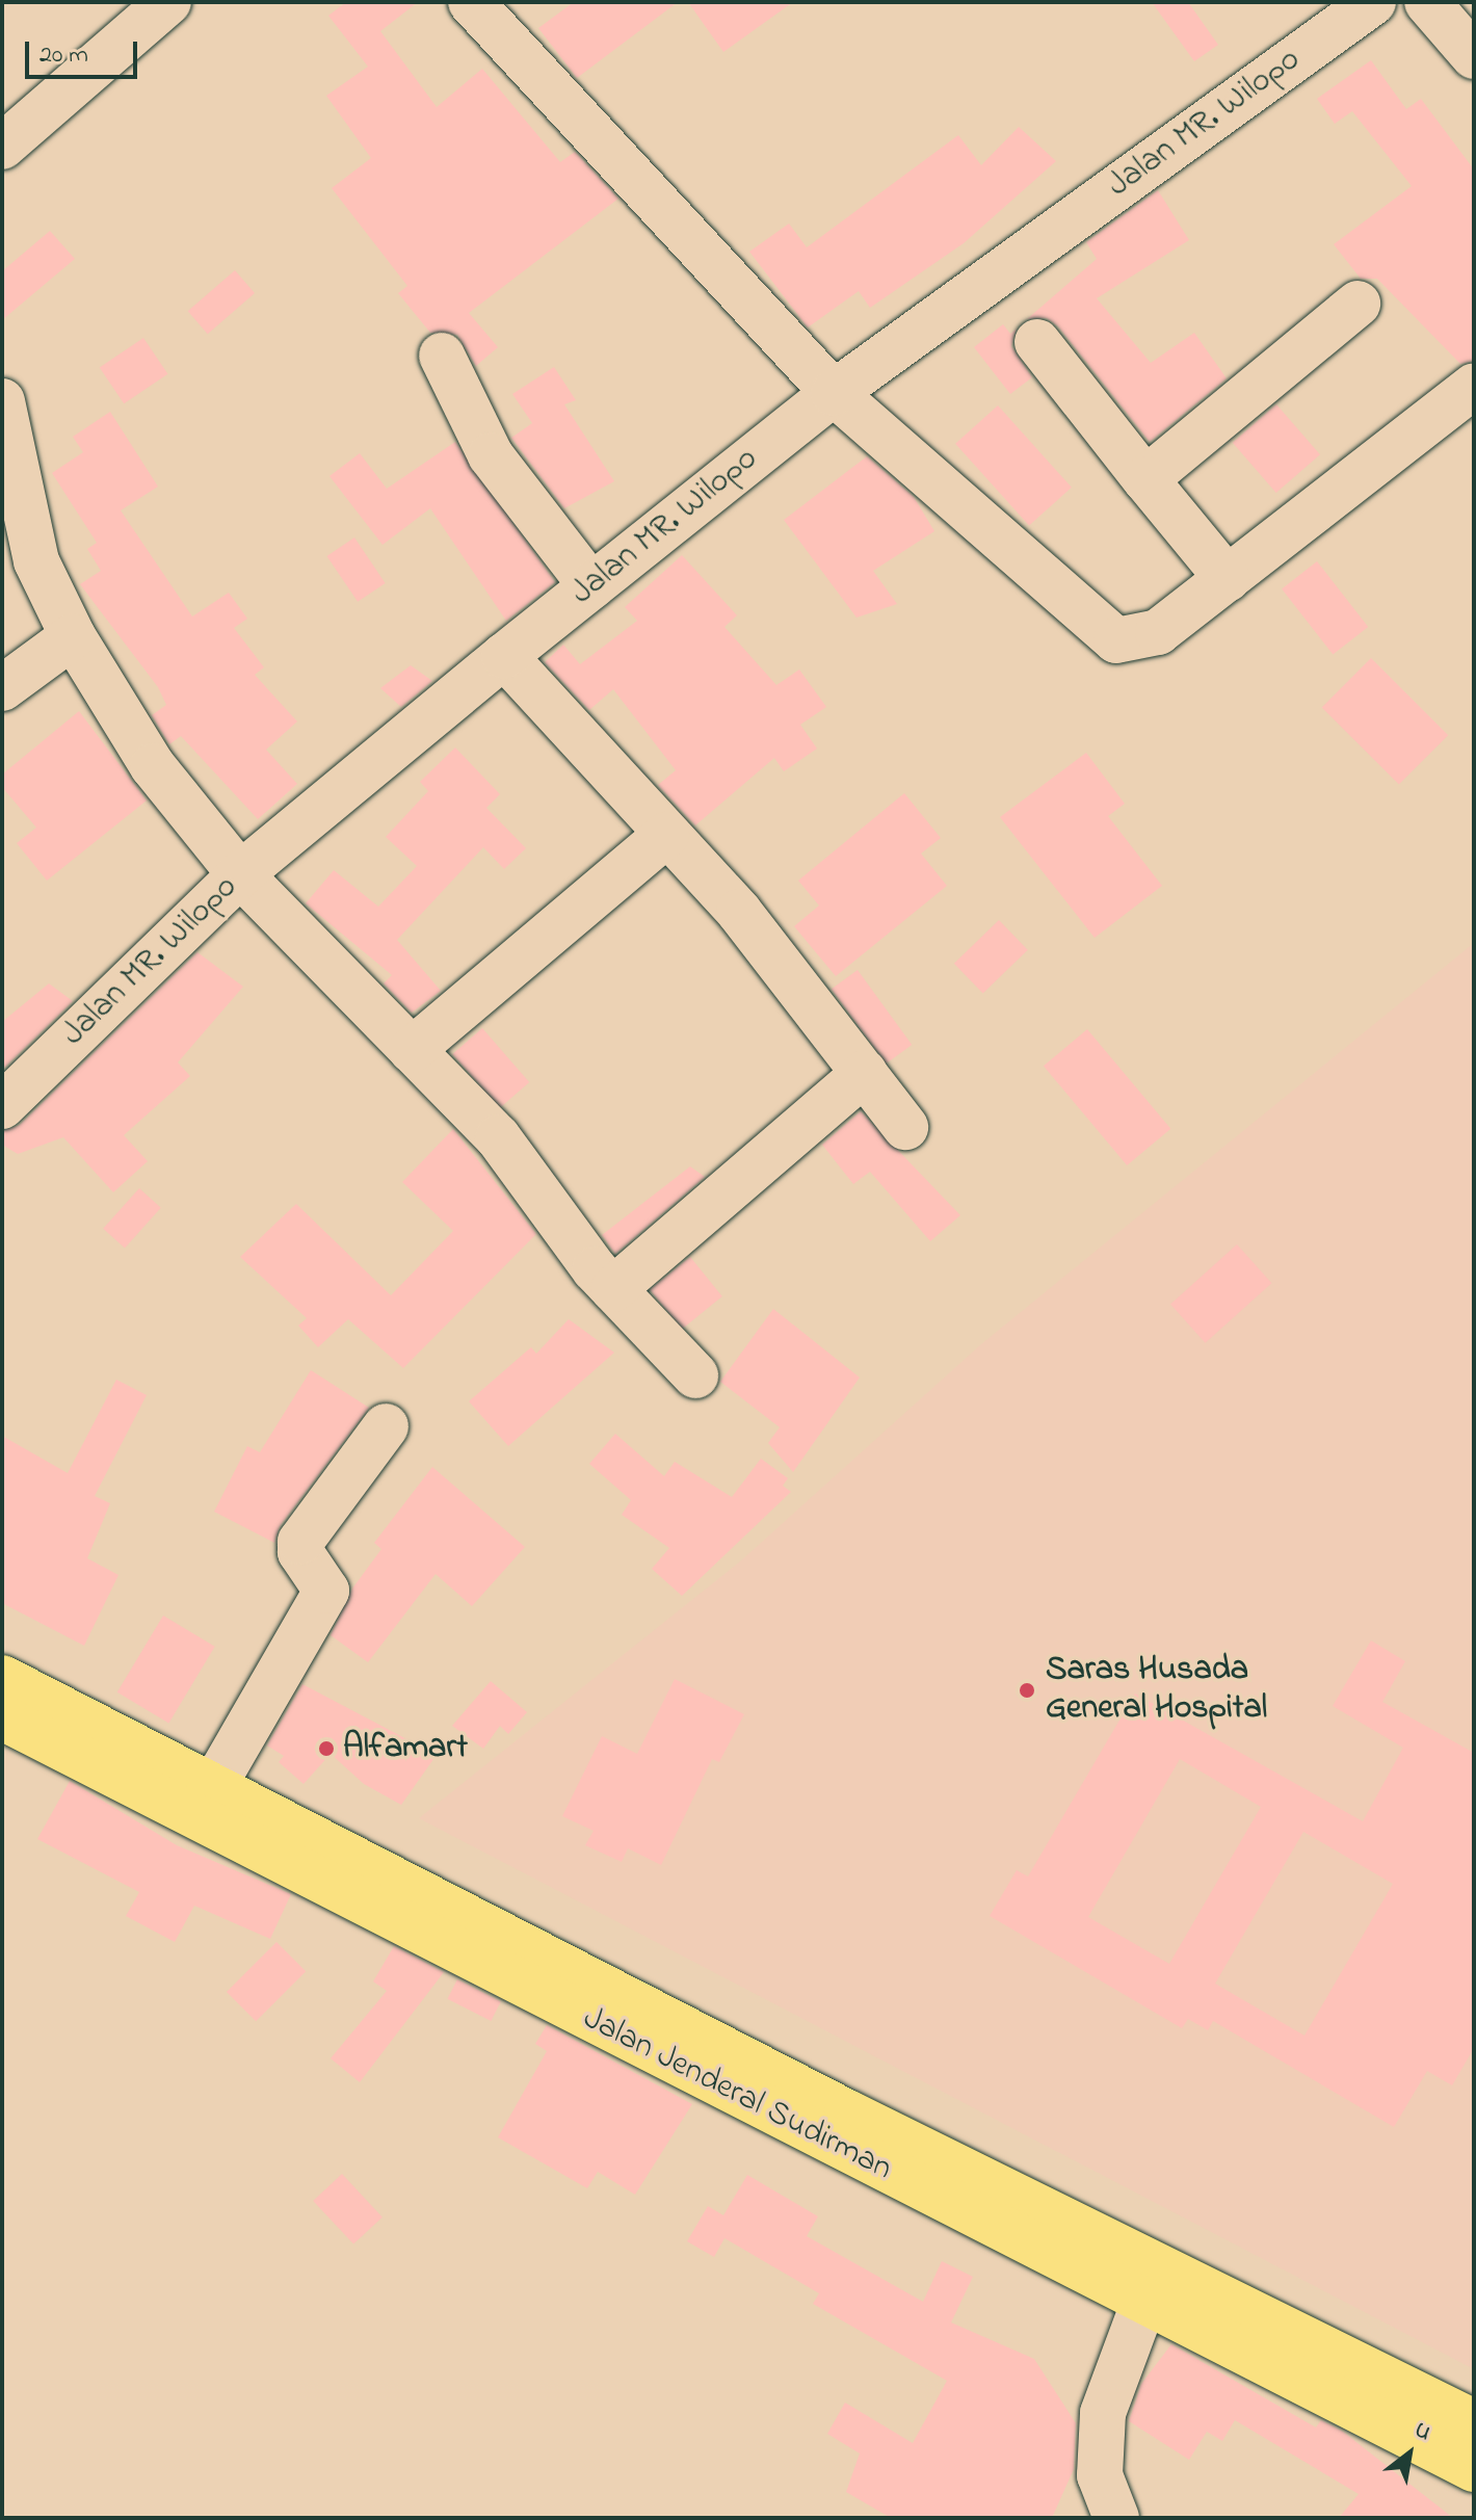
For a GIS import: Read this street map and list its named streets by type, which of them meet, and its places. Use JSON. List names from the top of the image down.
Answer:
{
  "streets": {
    "main road": ["Jalan Jenderal Sudirman"],
    "street": ["Jalan MR. Wilopo"]
  },
  "places": ["Saras Husada General Hospital", "Alfamart"],
  "scale_bar": "20 m",
  "north": "top right"
}
